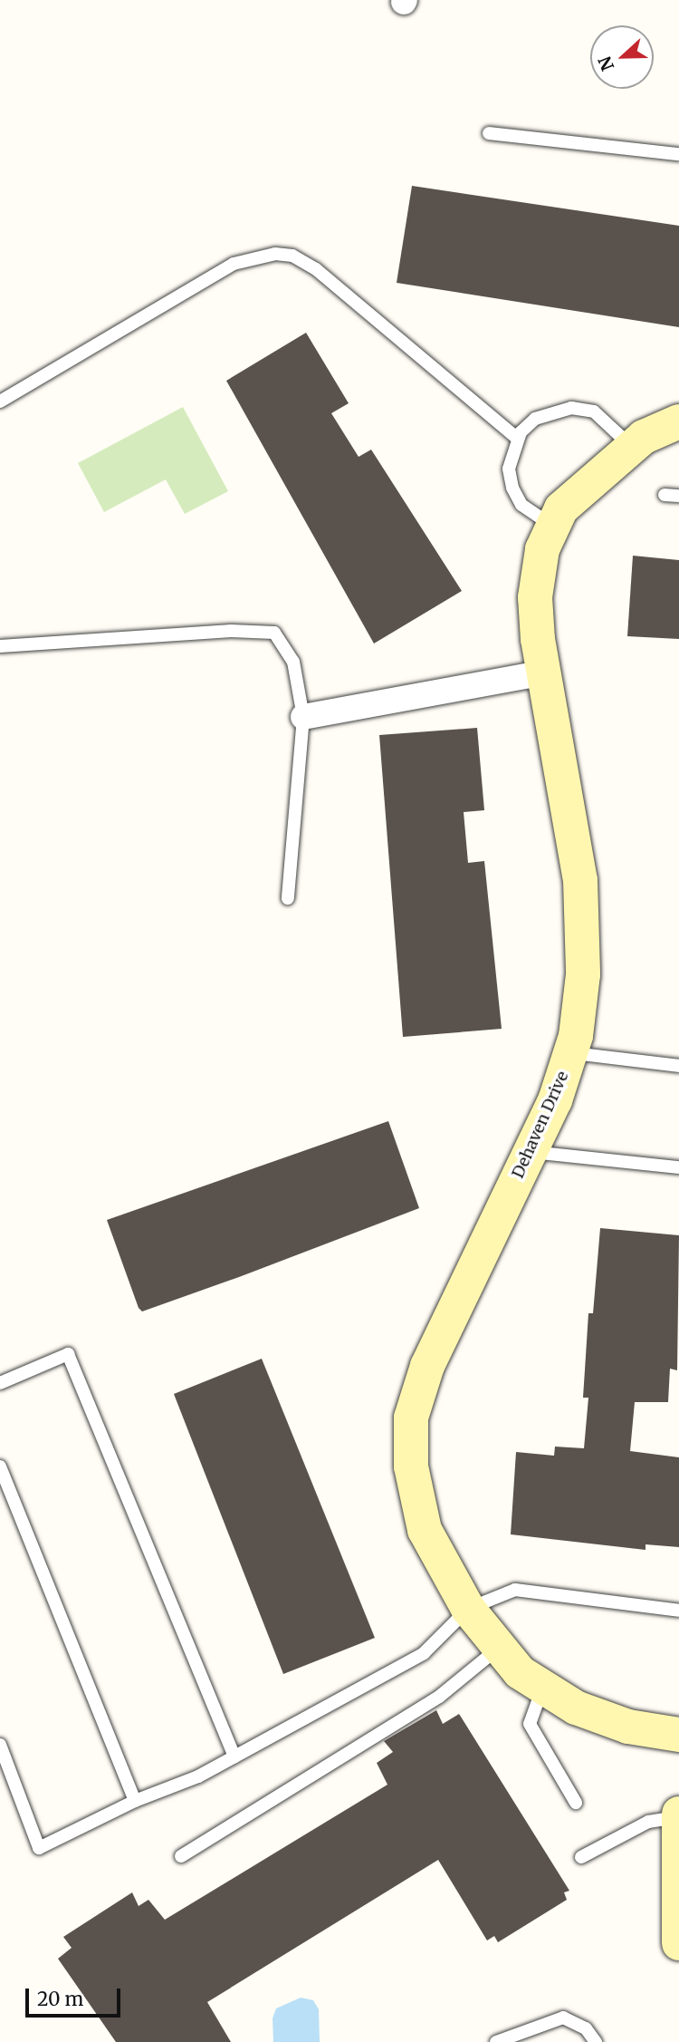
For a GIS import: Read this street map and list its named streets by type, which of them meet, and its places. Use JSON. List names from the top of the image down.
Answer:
{
  "streets": {
    "street": ["Dehaven Drive"]
  },
  "scale_bar": "20 m",
  "north": "left"
}
